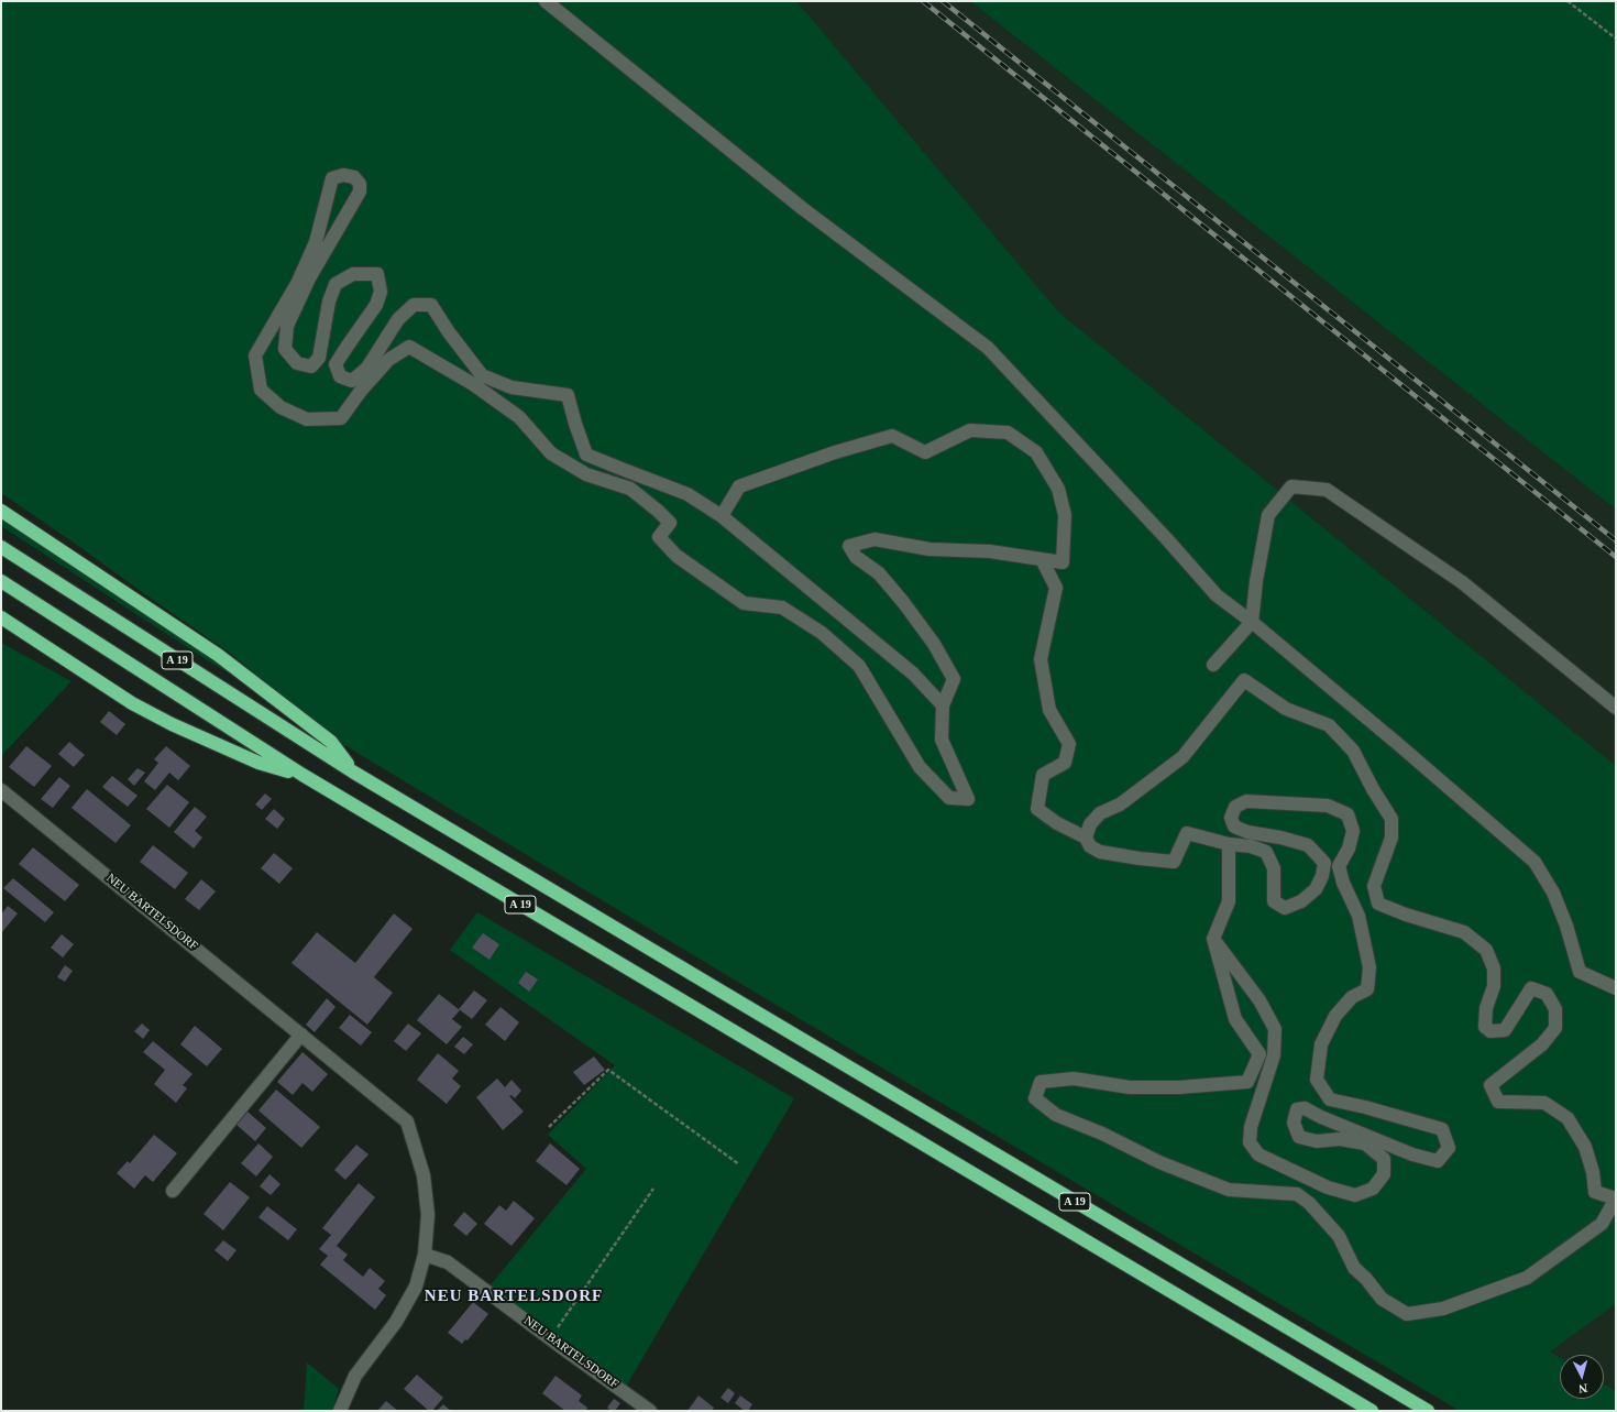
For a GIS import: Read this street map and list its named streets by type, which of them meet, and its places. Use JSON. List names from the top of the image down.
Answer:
{
  "streets": {
    "highway": ["A 19"],
    "street": ["NEU BARTELSDORF"]
  },
  "districts": ["NEU BARTELSDORF"],
  "north": "bottom"
}
